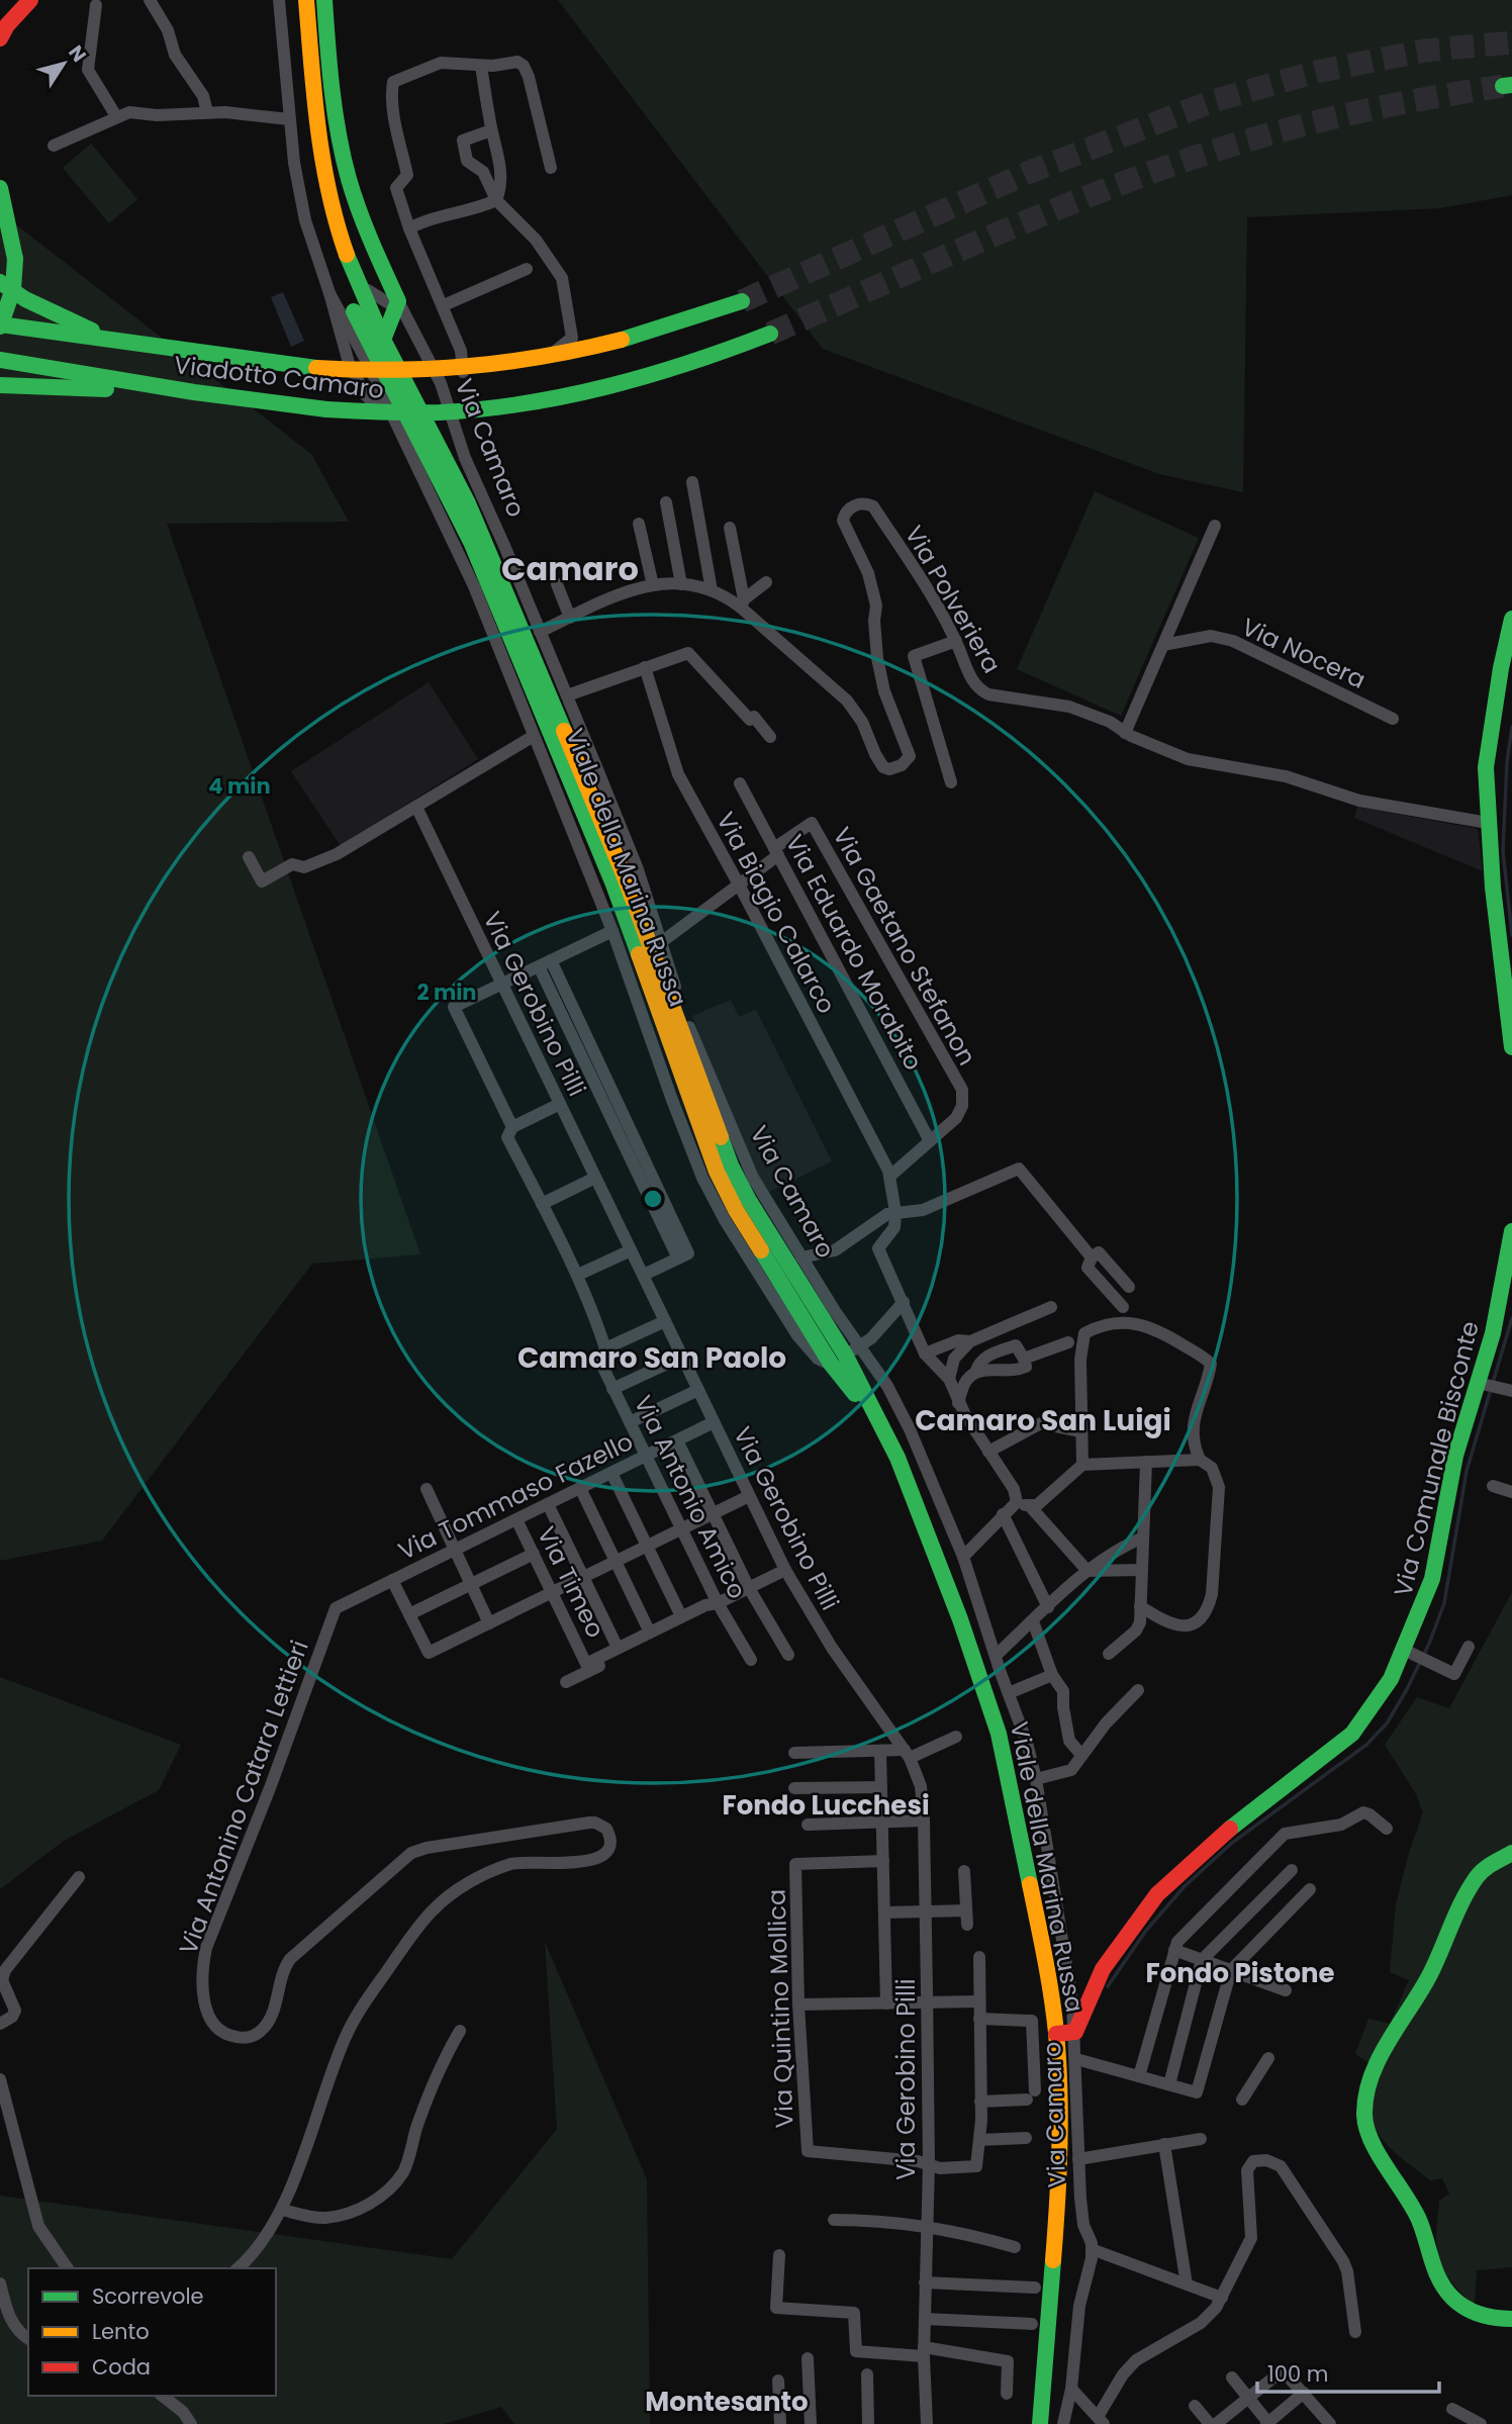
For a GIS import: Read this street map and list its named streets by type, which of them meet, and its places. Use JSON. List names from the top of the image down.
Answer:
{
  "streets": {
    "main road": [
      "Viadotto Camaro",
      "Via Camaro",
      "Viale della Marina Russa",
      "Via Comunale Bisconte"
    ],
    "street": [
      "Via Polveriera",
      "Via Nocera",
      "Via Biagio Calarco",
      "Via Gaetano Stefanon",
      "Via Eduardo Morabito",
      "Via Gerobino Pilli",
      "Via Tommaso Fazello",
      "Via Antonio Amico",
      "Via Timeo",
      "Via Antonino Catara Lettieri",
      "Via Quintino Mollica"
    ]
  },
  "crossings": [
    ["Via Camaro", "Via Polveriera"],
    ["Via Camaro", "Via Comunale Bisconte"],
    ["Via Gaetano Stefanon", "Via Eduardo Morabito"],
    ["Via Gerobino Pilli", "Via Tommaso Fazello"],
    ["Via Gerobino Pilli", "Via Antonio Amico"],
    ["Via Gerobino Pilli", "Via Quintino Mollica"],
    ["Via Tommaso Fazello", "Via Antonio Amico"],
    ["Via Tommaso Fazello", "Via Timeo"],
    ["Via Tommaso Fazello", "Via Antonino Catara Lettieri"]
  ],
  "districts": [
    "Camaro",
    "Camaro San Paolo",
    "Camaro San Luigi",
    "Fondo Lucchesi",
    "Fondo Pistone",
    "Montesanto"
  ],
  "legend": ["Scorrevole", "Lento", "Coda"],
  "scale_bar": "100 m",
  "north": "top right",
  "rings": ["4 min", "2 min"]
}
